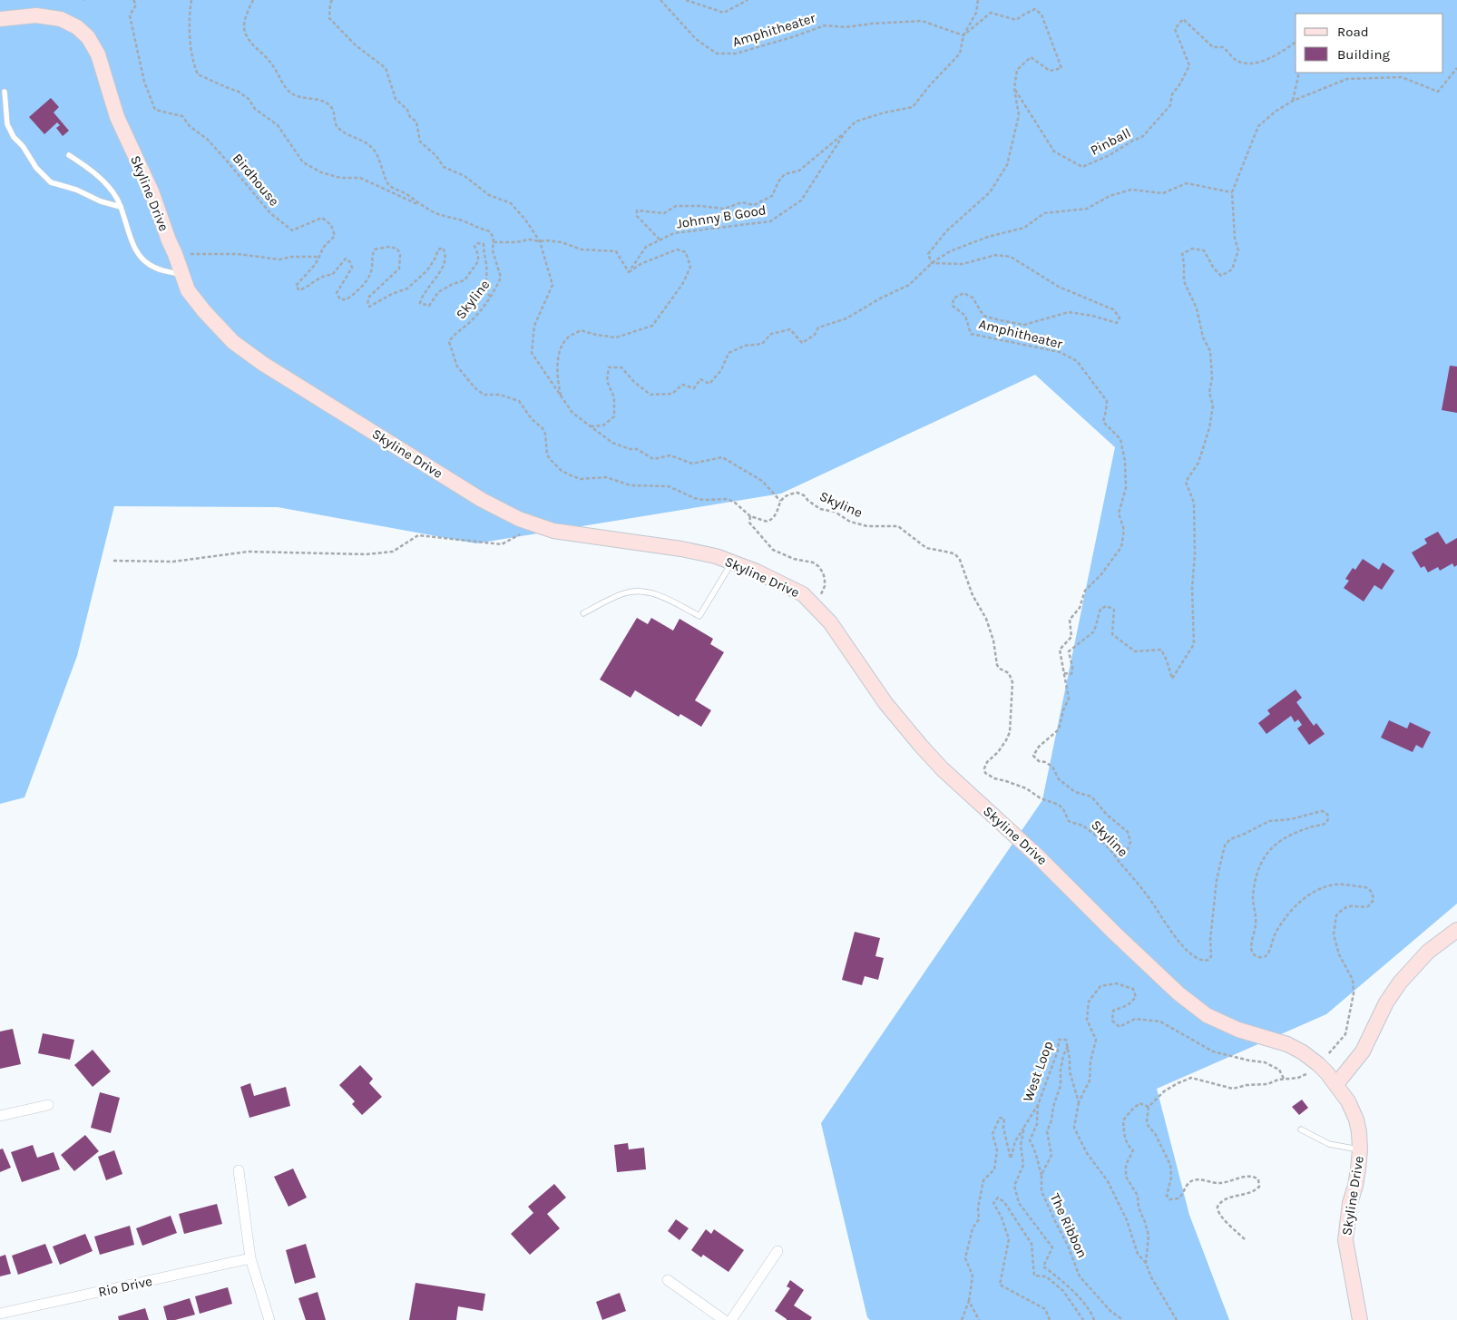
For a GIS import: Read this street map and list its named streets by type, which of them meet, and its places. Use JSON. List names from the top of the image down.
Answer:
{
  "streets": {
    "street": ["Skyline Drive", "Rio Drive"],
    "path": [
      "Amphitheater",
      "Pinball",
      "Birdhouse",
      "Johnny B Good",
      "Skyline",
      "West Loop",
      "The Ribbon"
    ]
  },
  "crossings": [
    ["Amphitheater", "Johnny B Good"],
    ["Amphitheater", "Skyline"],
    ["Birdhouse", "Skyline"],
    ["Skyline Drive", "Skyline"],
    ["West Loop", "The Ribbon"]
  ],
  "legend": ["Road", "Building"]
}
